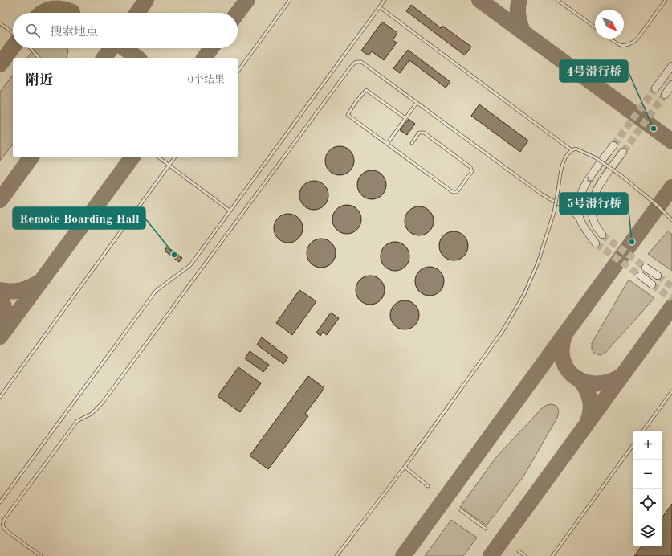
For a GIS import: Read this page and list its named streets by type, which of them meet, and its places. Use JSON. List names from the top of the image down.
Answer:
{
  "places": ["4号滑行桥", "5号滑行桥", "Remote Boarding Hall"],
  "north": "bottom right",
  "page": {
    "search": "搜索地点",
    "heading": ["附近", "0个结果"],
    "map_buttons": ["+", "−"]
  }
}
